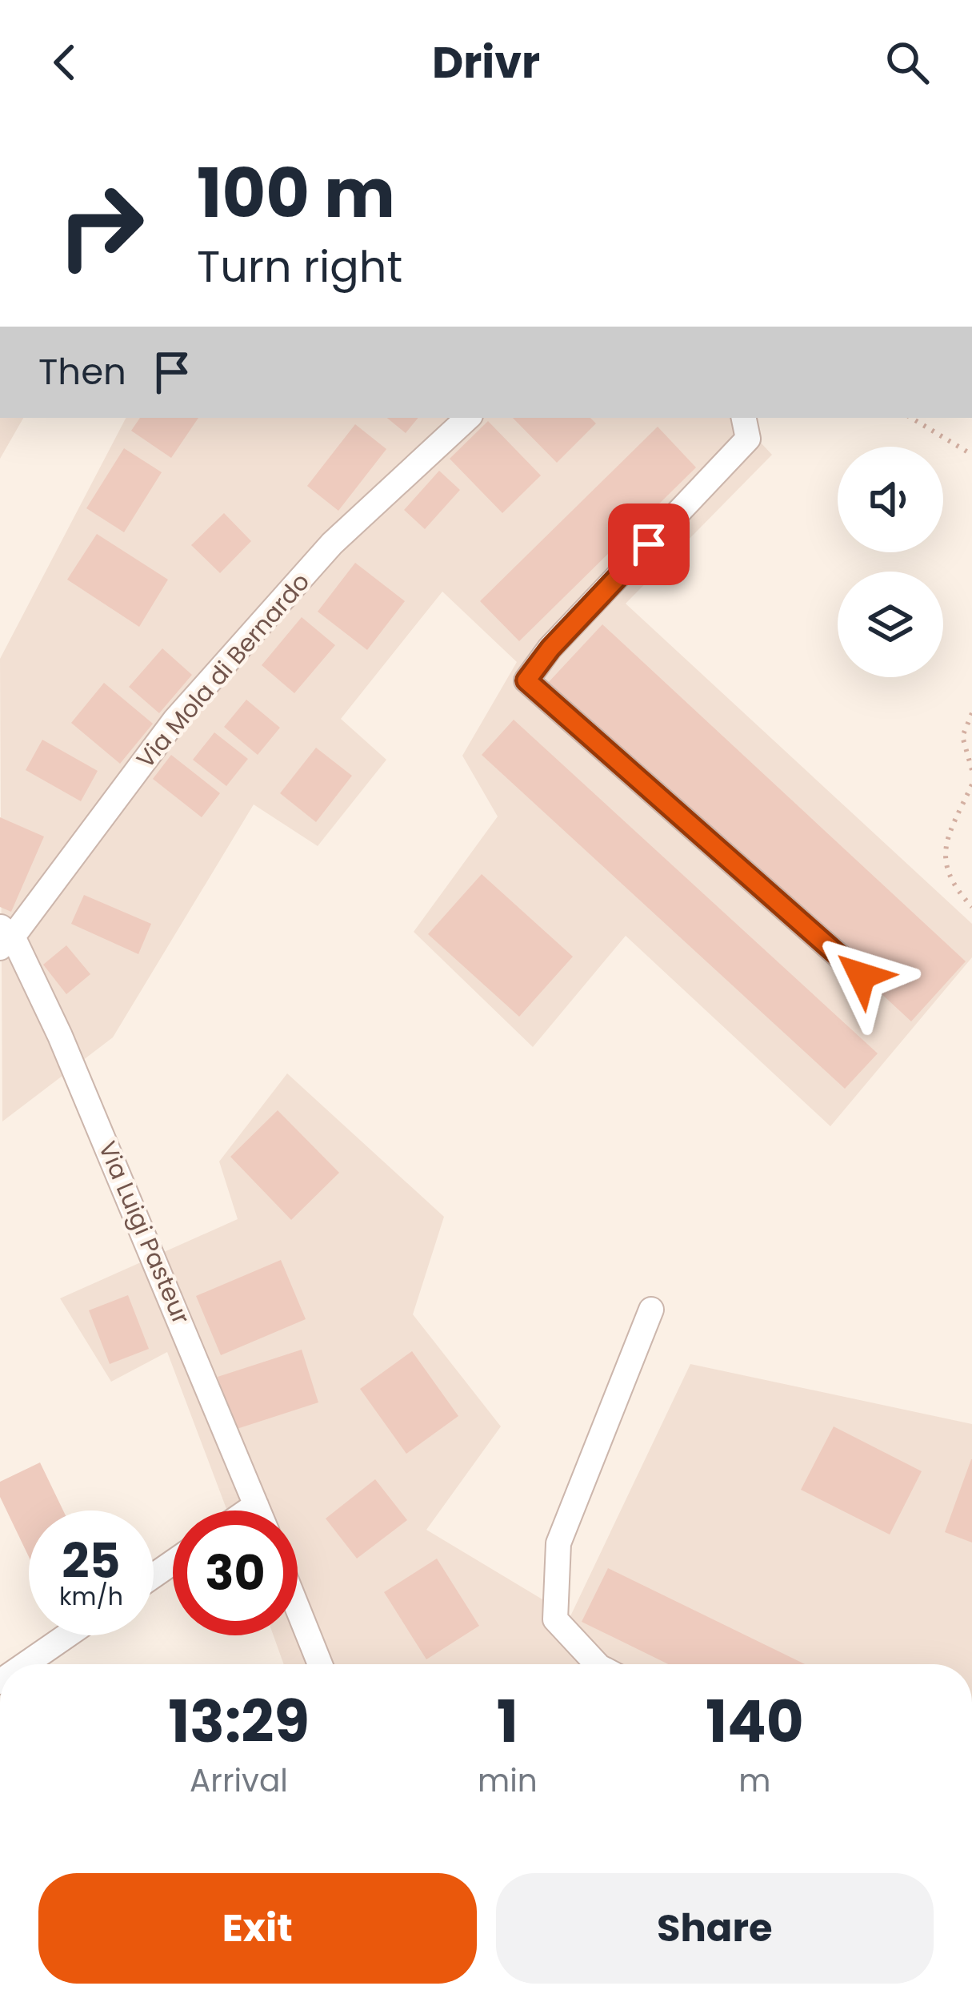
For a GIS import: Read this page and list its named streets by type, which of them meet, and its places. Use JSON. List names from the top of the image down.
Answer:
{
  "streets": {
    "street": ["Via Mola di Bernardo", "Via Luigi Pasteur"]
  },
  "crossings": [
    ["Via Mola di Bernardo", "Via Luigi Pasteur"]
  ],
  "page": {
    "header": "Drivr",
    "turn": ["100 m", "Turn right"],
    "then": "Then",
    "speed": "25 km/h",
    "limit": "30",
    "eta": [
      "13:29",
      "Arrival",
      "1",
      "min",
      "140",
      "m"
    ],
    "buttons": ["Exit", "Share"]
  }
}
